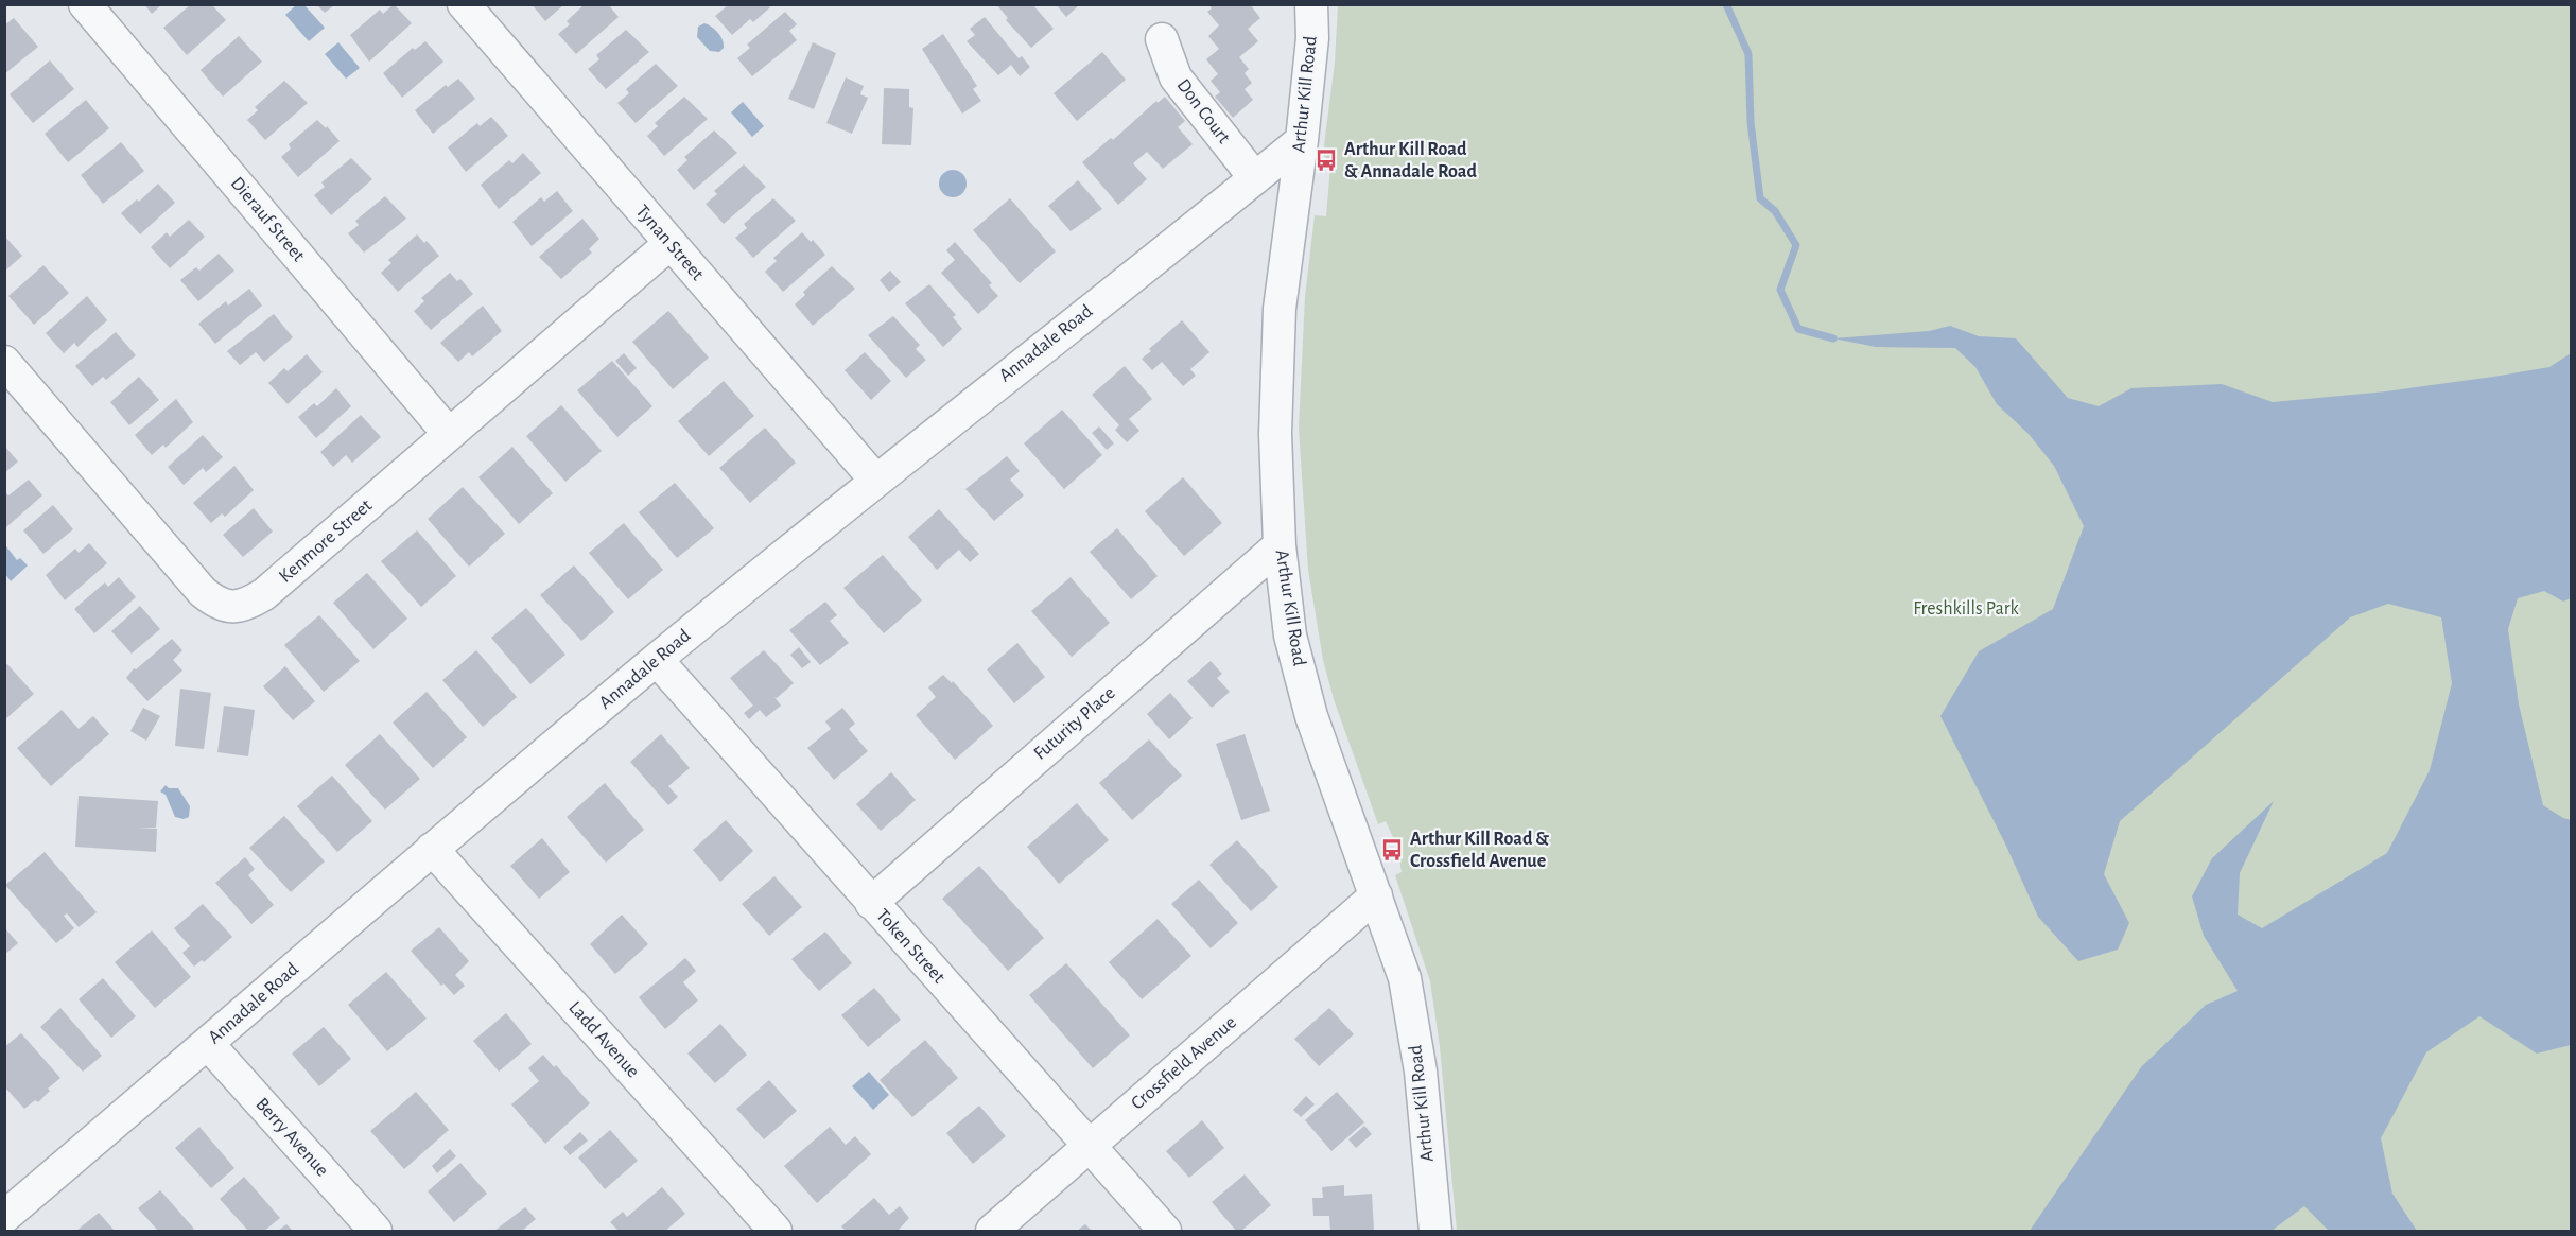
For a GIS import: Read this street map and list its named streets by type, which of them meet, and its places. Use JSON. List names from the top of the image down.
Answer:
{
  "streets": {
    "street": [
      "Arthur Kill Road",
      "Don Court",
      "Dierauf Street",
      "Tynan Street",
      "Annadale Road",
      "Kenmore Street",
      "Futurity Place",
      "Token Street",
      "Ladd Avenue",
      "Crossfield Avenue",
      "Berry Avenue"
    ]
  },
  "crossings": [
    ["Arthur Kill Road", "Annadale Road"],
    ["Arthur Kill Road", "Futurity Place"],
    ["Arthur Kill Road", "Crossfield Avenue"],
    ["Don Court", "Annadale Road"],
    ["Dierauf Street", "Kenmore Street"],
    ["Tynan Street", "Annadale Road"],
    ["Tynan Street", "Kenmore Street"],
    ["Annadale Road", "Token Street"],
    ["Annadale Road", "Ladd Avenue"],
    ["Annadale Road", "Berry Avenue"],
    ["Futurity Place", "Token Street"],
    ["Token Street", "Crossfield Avenue"]
  ],
  "parks": ["Freshkills Park"],
  "places": {
    "bus stop": ["Arthur Kill Road & Annadale Road", "Arthur Kill Road & Crossfield Avenue"]
  }
}
